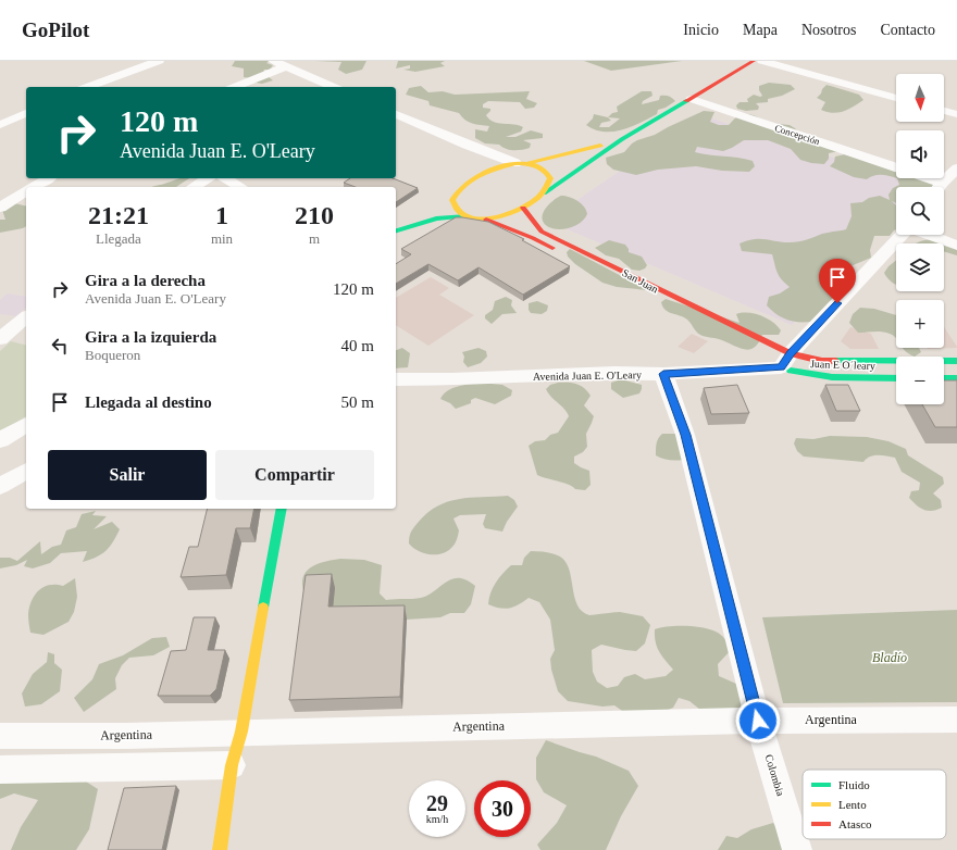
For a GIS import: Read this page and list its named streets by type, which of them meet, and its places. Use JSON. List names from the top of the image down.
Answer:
{
  "streets": {
    "main road": ["San Juan", "Juan E O´leary", "Avenida Juan E. O'Leary"],
    "street": ["Concepción", "Argentina", "Colombia"]
  },
  "crossings": [
    ["San Juan", "Juan E O´leary"],
    ["San Juan", "Avenida Juan E. O'Leary"],
    ["Juan E O´leary", "Avenida Juan E. O'Leary"],
    ["Avenida Juan E. O'Leary", "Colombia"],
    ["Argentina", "Colombia"]
  ],
  "parks": ["Bladío"],
  "legend": ["Fluido", "Lento", "Atasco"],
  "north": "bottom",
  "page": {
    "header": "GoPilot",
    "nav": [
      "Inicio",
      "Mapa",
      "Nosotros",
      "Contacto"
    ],
    "map_buttons": ["+", "−"],
    "turn": ["120 m", "Avenida Juan E. O'Leary"],
    "eta": [
      "21:21",
      "Llegada",
      "1",
      "min",
      "210",
      "m"
    ],
    "list": [
      {
        "name": "Gira a la derecha",
        "note": "Avenida Juan E. O'Leary",
        "value": "120 m"
      },
      {
        "name": "Gira a la izquierda",
        "note": "Boqueron",
        "value": "40 m"
      },
      {
        "name": "Llegada al destino",
        "value": "50 m"
      }
    ],
    "buttons": ["Salir", "Compartir"],
    "speed": "29 km/h",
    "limit": "30"
  }
}
